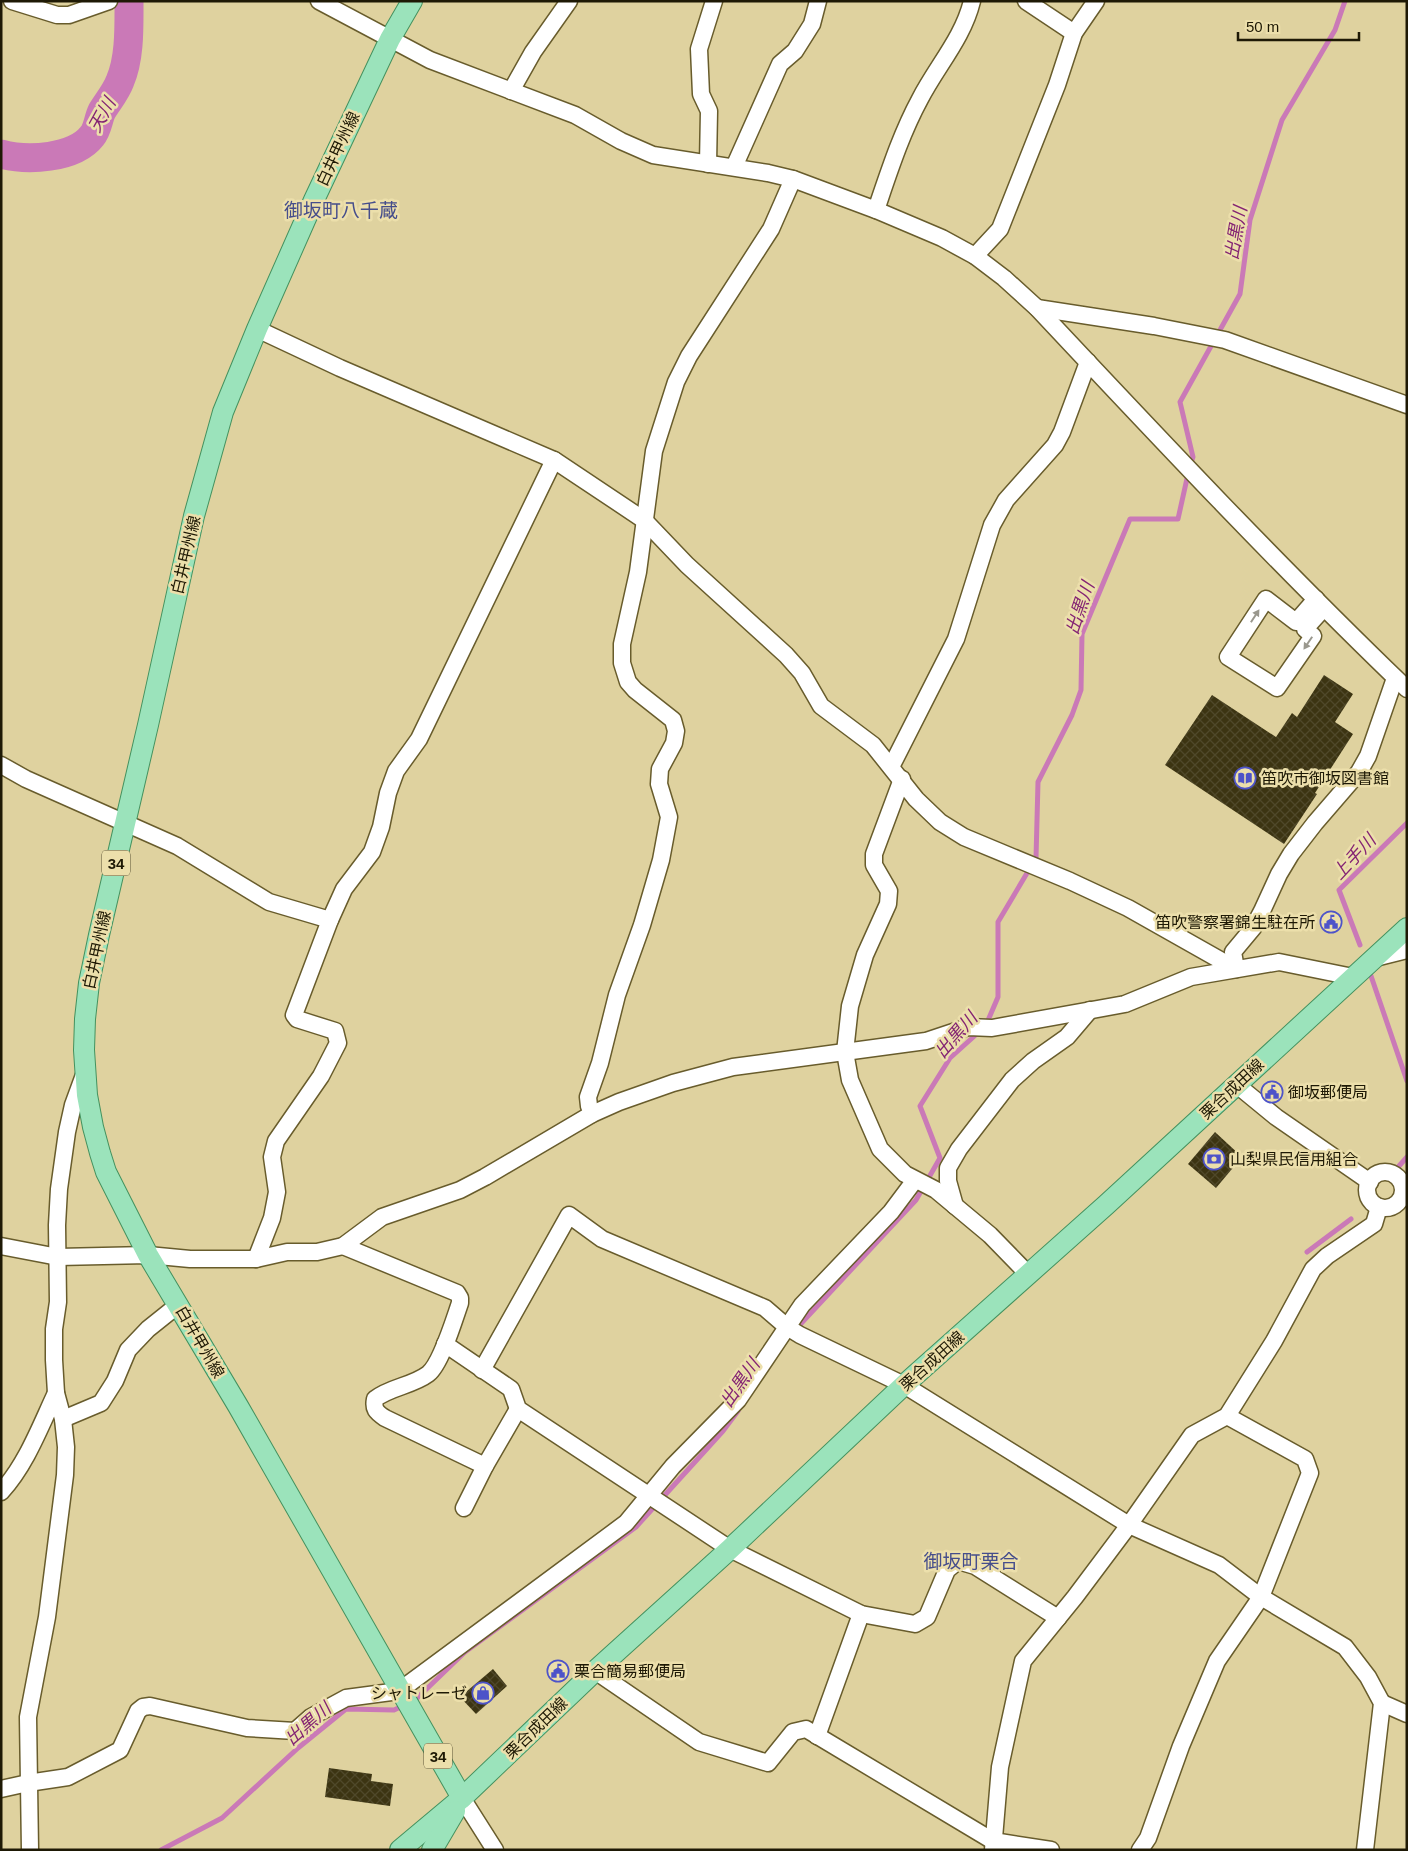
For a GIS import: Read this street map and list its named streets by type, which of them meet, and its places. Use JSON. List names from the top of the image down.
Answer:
{
  "streets": {
    "main road": ["白井甲州線", "34", "栗合成田線"]
  },
  "crossings": [
    ["白井甲州線", "栗合成田線"]
  ],
  "districts": ["御坂町八千蔵", "御坂町栗合"],
  "water": ["天川", "出黒川", "上手川"],
  "places": {
    "library": ["笛吹市御坂図書館"],
    "public building": ["笛吹警察署錦生駐在所", "御坂郵便局", "栗合簡易郵便局"],
    "bank": ["山梨県民信用組合"],
    "shop": ["シャトレーゼ"]
  },
  "scale_bar": "50 m"
}
